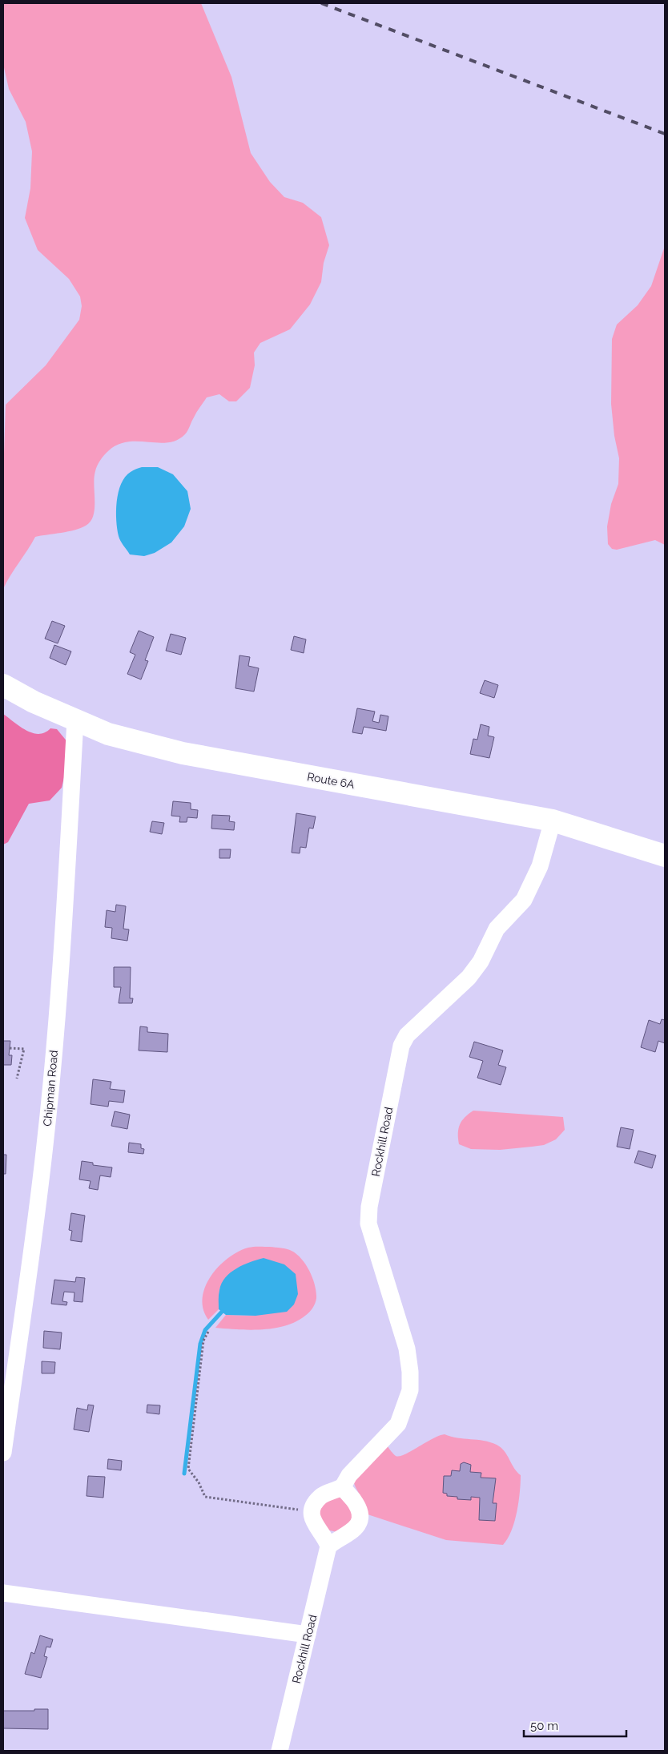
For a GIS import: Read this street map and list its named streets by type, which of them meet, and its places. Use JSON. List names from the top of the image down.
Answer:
{
  "streets": {
    "main road": ["Route 6A"],
    "street": ["Chipman Road", "Rockhill Road"]
  },
  "crossings": [
    ["Route 6A", "Chipman Road"],
    ["Route 6A", "Rockhill Road"]
  ],
  "scale_bar": "50 m"
}
